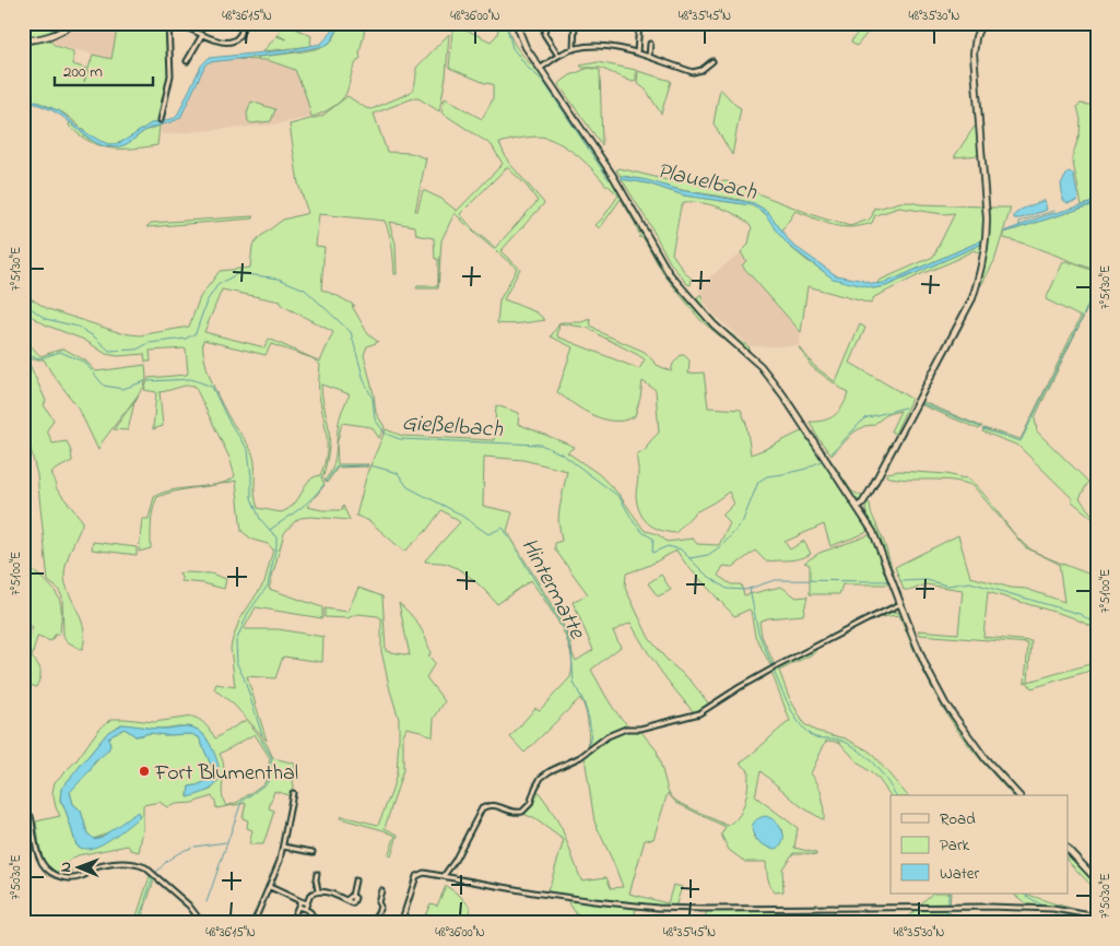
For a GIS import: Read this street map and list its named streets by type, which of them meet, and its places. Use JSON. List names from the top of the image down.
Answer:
{
  "water": ["Plauelbach", "Gießelbach", "Hintermatte"],
  "places": ["Fort Blumenthal"],
  "legend": ["Road", "Park", "Water"],
  "scale_bar": "200 m",
  "north": "left",
  "coordinates": [
    "48°36'15\"N",
    "48°36'00\"N",
    "48°35'45\"N",
    "48°35'30\"N",
    "7°51'30\"E",
    "7°51'00\"E",
    "7°50'30\"E"
  ]
}
